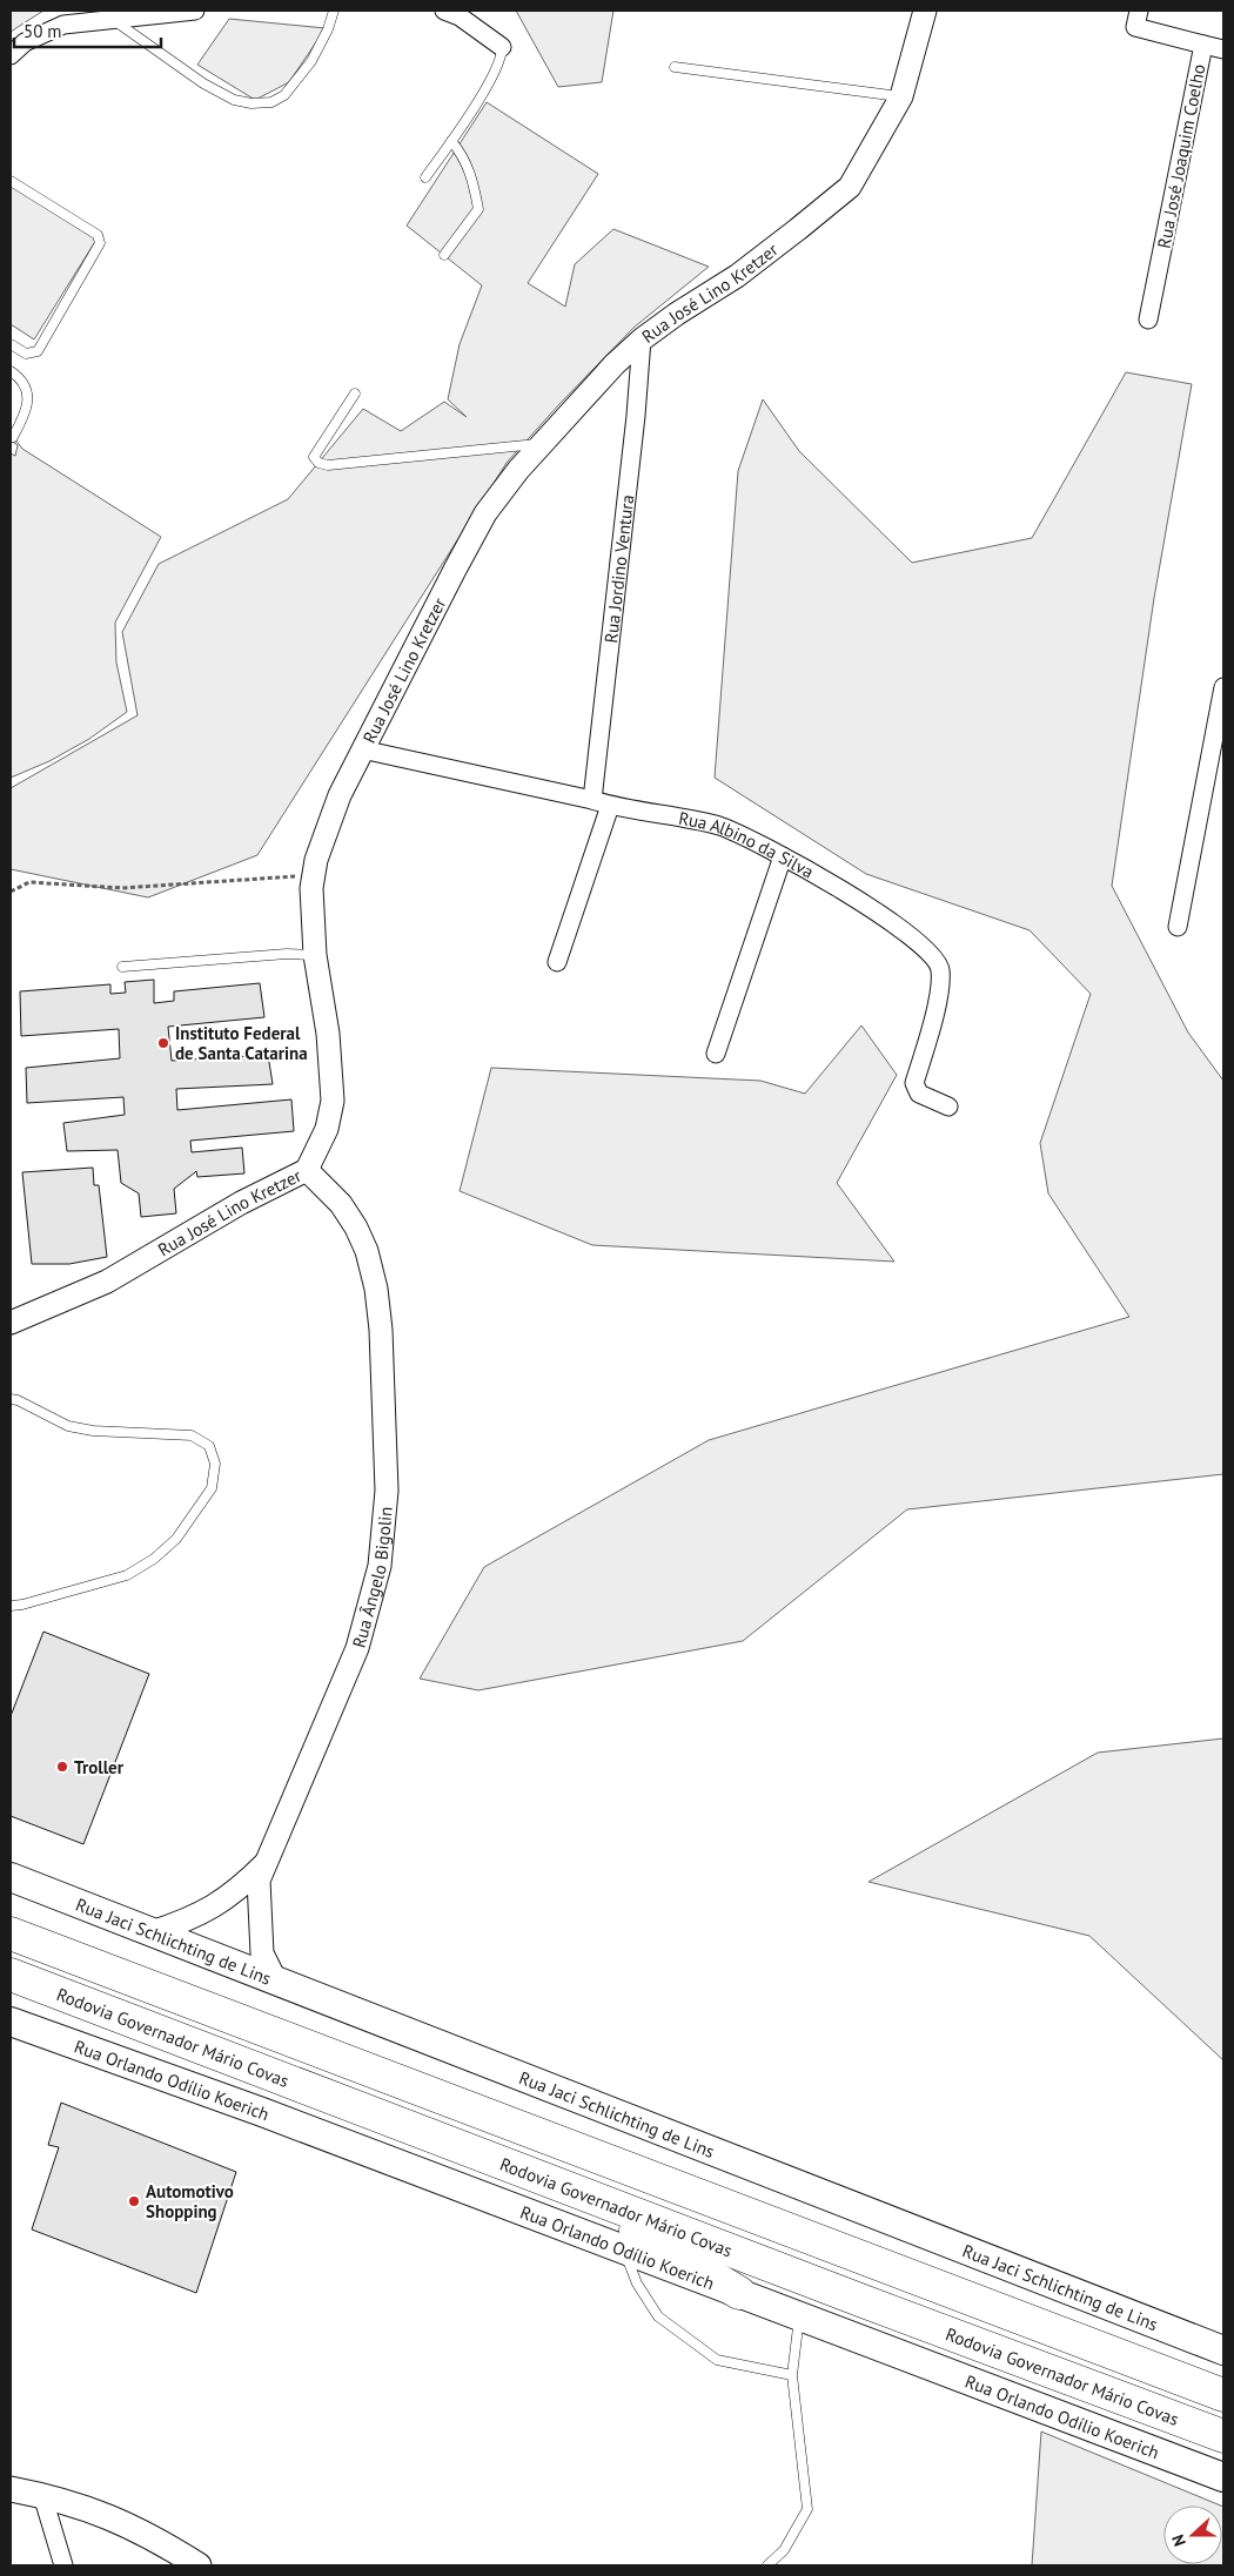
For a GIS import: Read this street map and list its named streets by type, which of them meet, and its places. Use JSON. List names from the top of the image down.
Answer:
{
  "streets": {
    "highway": ["Rodovia Governador Mário Covas"],
    "main road": ["Rua Jaci Schlichting de Lins", "Rua Orlando Odílio Koerich"],
    "street": [
      "Rua José Joaquim Coelho",
      "Rua José Lino Kretzer",
      "Rua Jordino Ventura",
      "Rua Albino da Silva",
      "Rua Ângelo Bigolin"
    ]
  },
  "crossings": [
    ["Rua José Lino Kretzer", "Rua Jordino Ventura"],
    ["Rua José Lino Kretzer", "Rua Albino da Silva"],
    ["Rua José Lino Kretzer", "Rua Ângelo Bigolin"],
    ["Rua Jordino Ventura", "Rua Albino da Silva"],
    ["Rua Ângelo Bigolin", "Rua Jaci Schlichting de Lins"]
  ],
  "places": ["Instituto Federal de Santa Catarina", "Troller", "Automotivo Shopping"],
  "scale_bar": "50 m",
  "north": "left"
}
